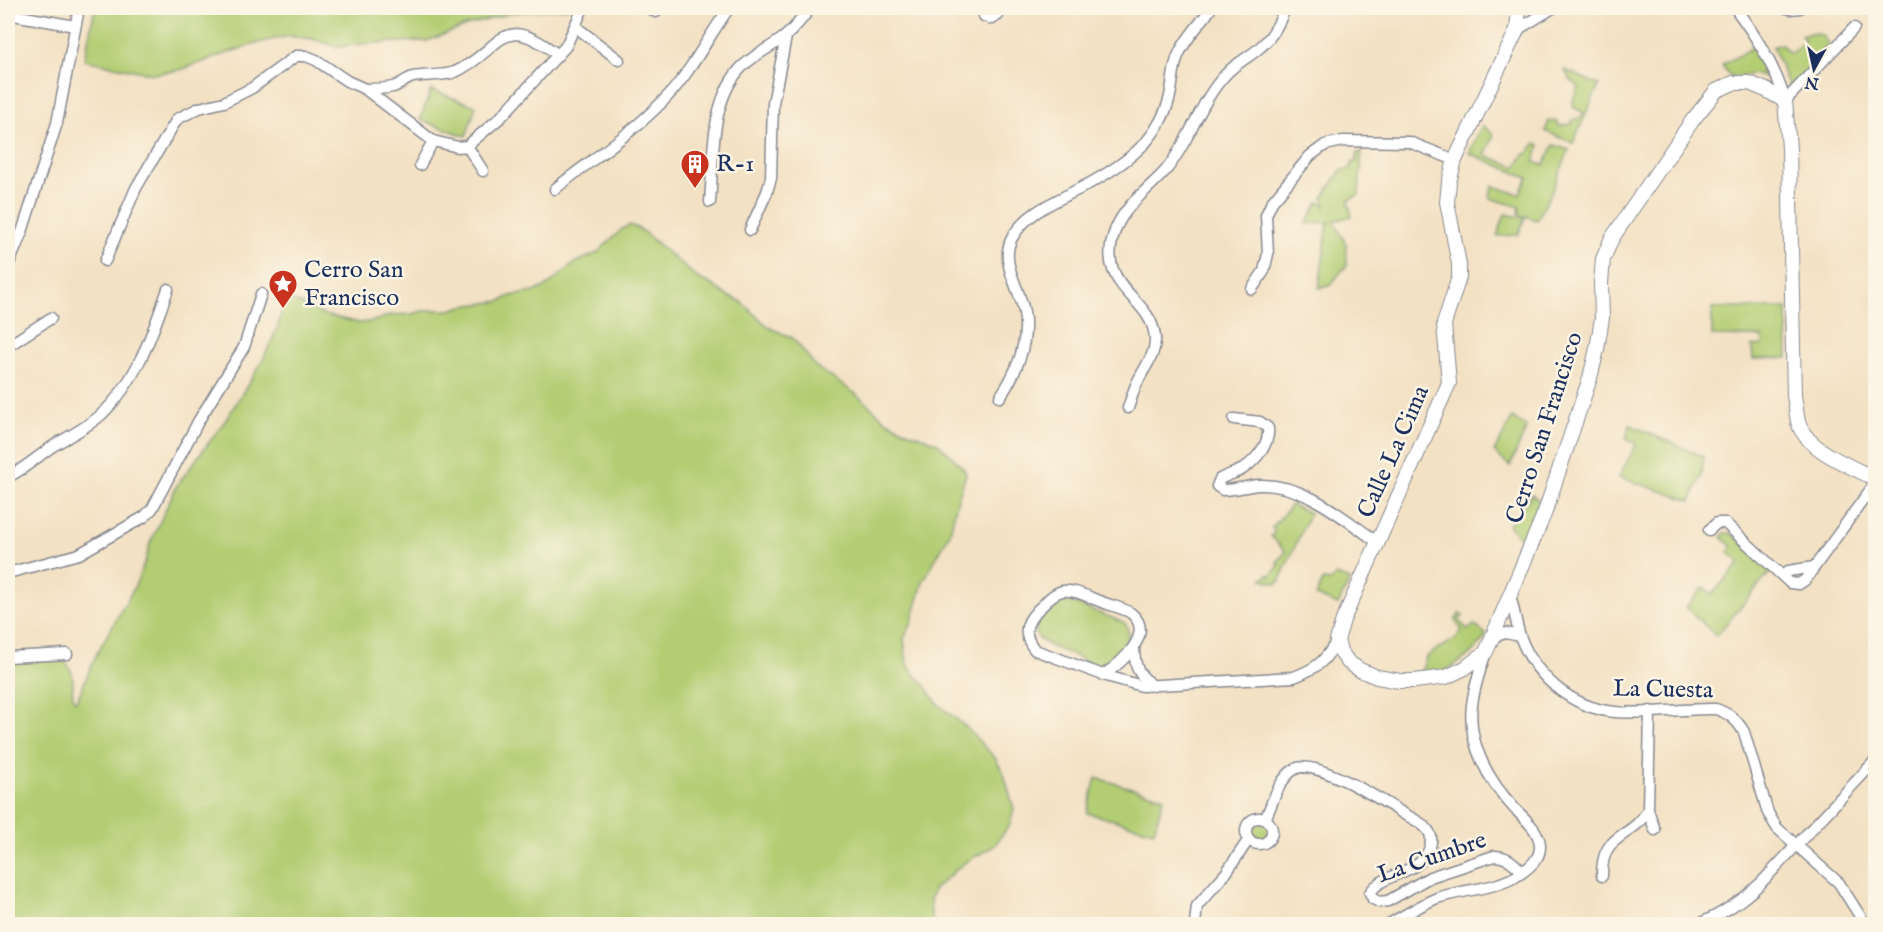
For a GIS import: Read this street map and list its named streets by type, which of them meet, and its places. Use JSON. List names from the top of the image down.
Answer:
{
  "streets": {
    "street": [
      "Cerro San Francisco",
      "Calle La Cima",
      "La Cuesta",
      "La Cumbre"
    ]
  },
  "crossings": [
    ["Cerro San Francisco", "La Cuesta"],
    ["Cerro San Francisco", "La Cumbre"]
  ],
  "places": {
    "building": ["R-1"],
    "place": ["Cerro San Francisco"]
  },
  "north": "bottom"
}
